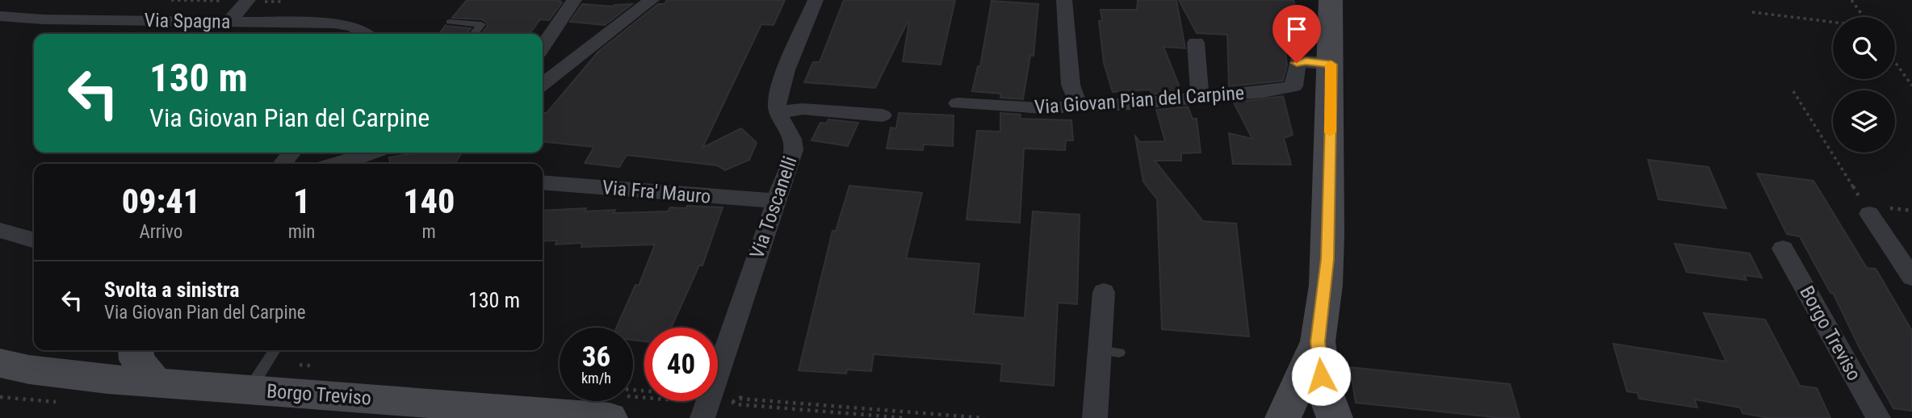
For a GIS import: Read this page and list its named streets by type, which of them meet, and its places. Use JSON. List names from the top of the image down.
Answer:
{
  "streets": {
    "street": [
      "Via Spagna",
      "Via Giovan Pian del Carpine",
      "Via Fra' Mauro",
      "Via Toscanelli",
      "Borgo Treviso"
    ]
  },
  "crossings": [
    ["Via Fra' Mauro", "Via Toscanelli"]
  ],
  "page": {
    "turn": ["130 m", "Via Giovan Pian del Carpine"],
    "eta": [
      "09:41",
      "Arrivo",
      "1",
      "min",
      "140",
      "m"
    ],
    "list": [
      {
        "name": "Svolta a sinistra",
        "note": "Via Giovan Pian del Carpine",
        "value": "130 m"
      }
    ],
    "speed": "36 km/h",
    "limit": "40"
  }
}
